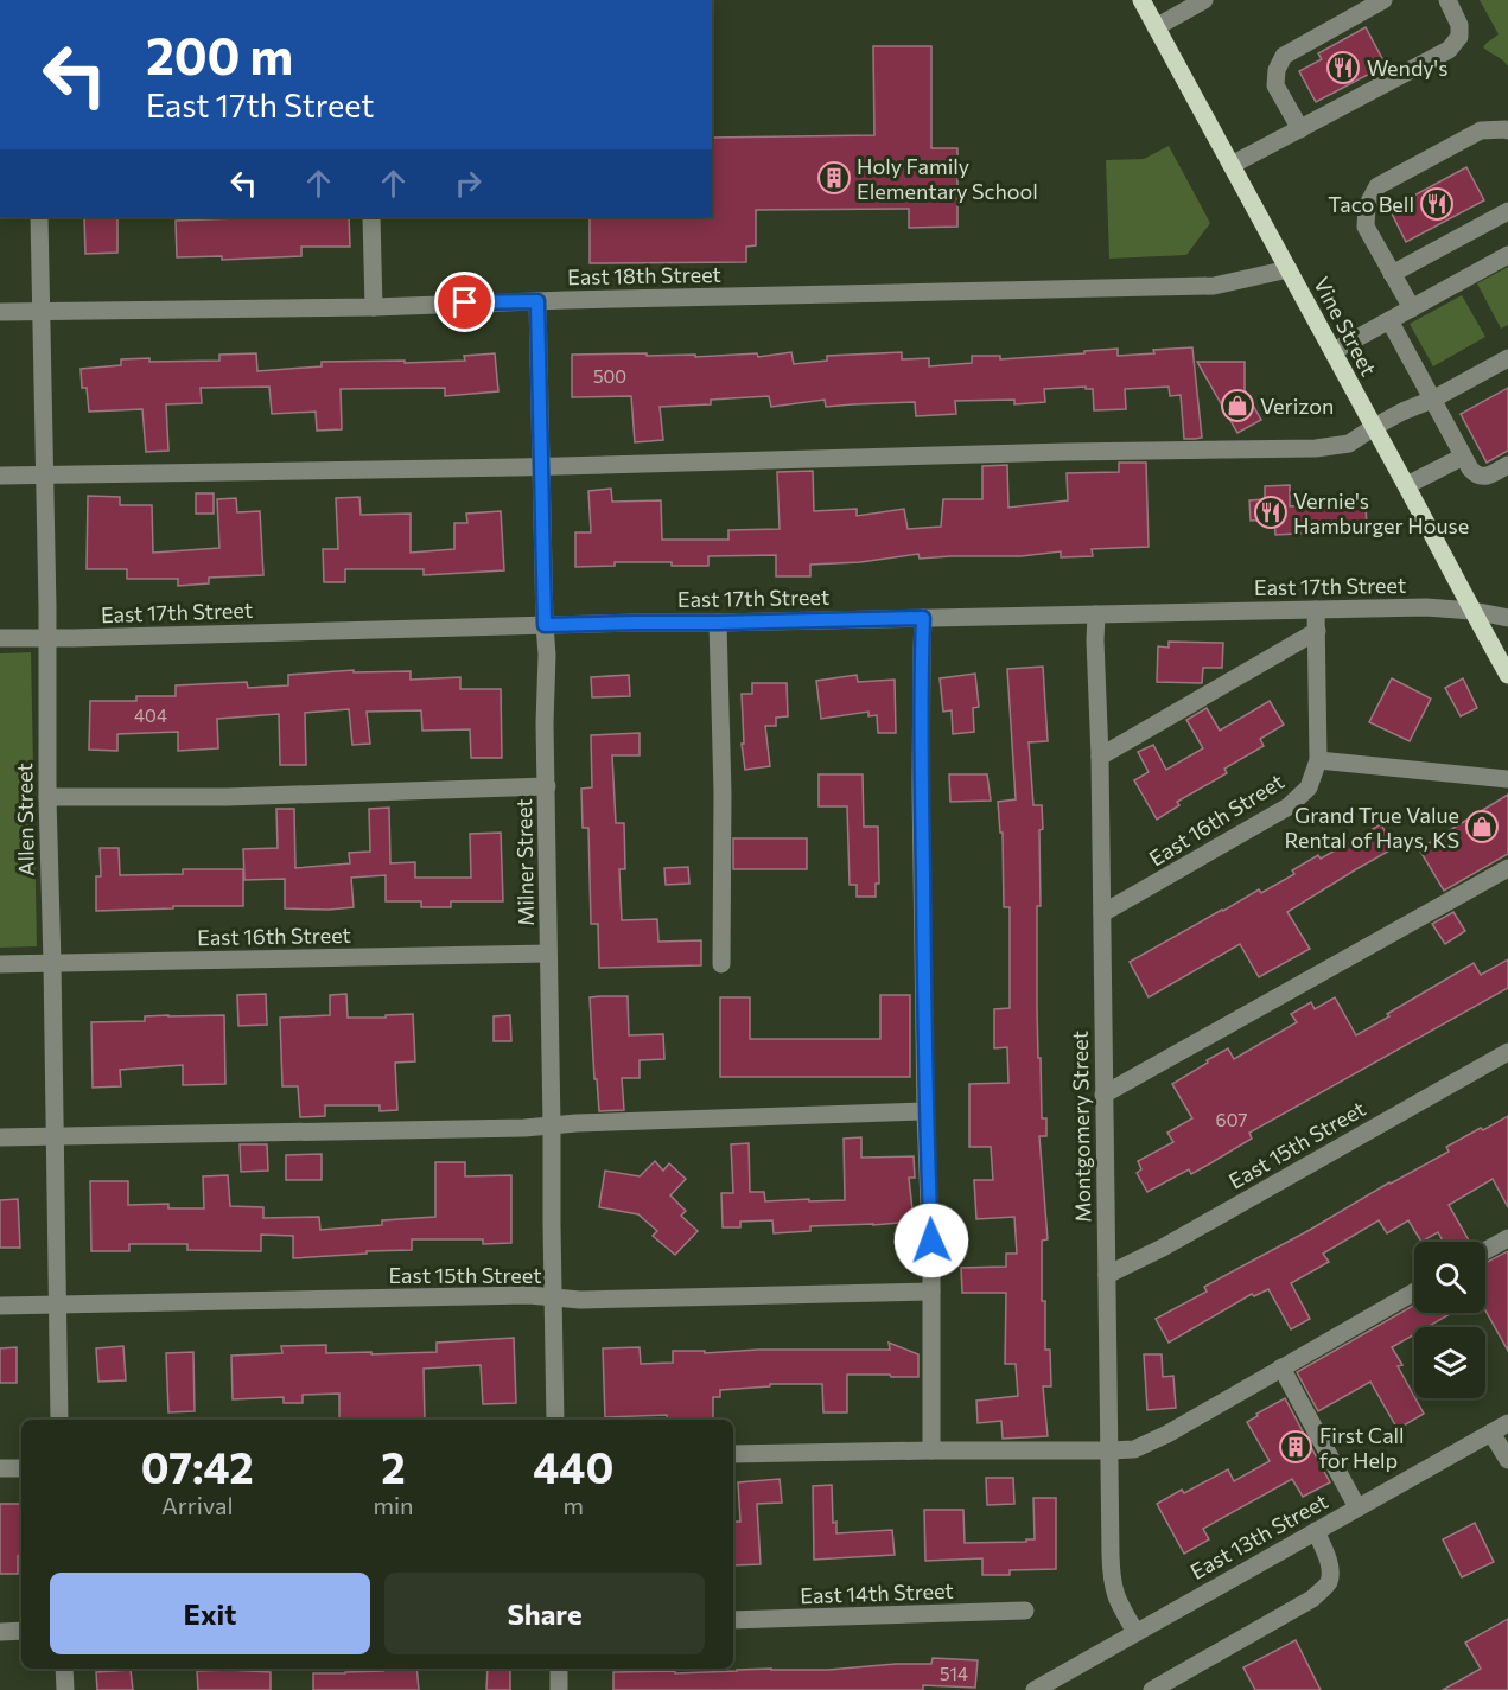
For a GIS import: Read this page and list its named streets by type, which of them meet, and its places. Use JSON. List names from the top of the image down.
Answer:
{
  "streets": {
    "main road": ["Vine Street"],
    "street": [
      "East 18th Street",
      "East 17th Street",
      "Allen Street",
      "East 16th Street",
      "Milner Street",
      "Montgomery Street",
      "East 15th Street",
      "East 13th Street",
      "East 14th Street"
    ]
  },
  "crossings": [
    ["East 18th Street", "Vine Street"],
    ["East 18th Street", "Allen Street"],
    ["East 18th Street", "Milner Street"],
    ["Vine Street", "East 17th Street"],
    ["East 17th Street", "Allen Street"],
    ["East 17th Street", "East 16th Street"],
    ["East 17th Street", "Milner Street"],
    ["East 17th Street", "Montgomery Street"],
    ["Allen Street", "East 16th Street"],
    ["Allen Street", "East 15th Street"],
    ["East 16th Street", "Milner Street"],
    ["East 16th Street", "Montgomery Street"],
    ["Milner Street", "East 15th Street"],
    ["Montgomery Street", "East 15th Street"],
    ["Montgomery Street", "East 13th Street"]
  ],
  "places": {
    "restaurant": ["Wendy's", "Taco Bell", "Vernie's Hamburger House"],
    "building": ["Holy Family Elementary School", "First Call for Help"],
    "shop": ["Verizon", "Grand True Value Rental of Hays, KS"]
  },
  "house_numbers": [
    "500",
    "404",
    "607",
    "514"
  ],
  "page": {
    "turn": ["200 m", "East 17th Street"],
    "eta": [
      "07:42",
      "Arrival",
      "2",
      "min",
      "440",
      "m"
    ],
    "buttons": ["Exit", "Share"]
  }
}
